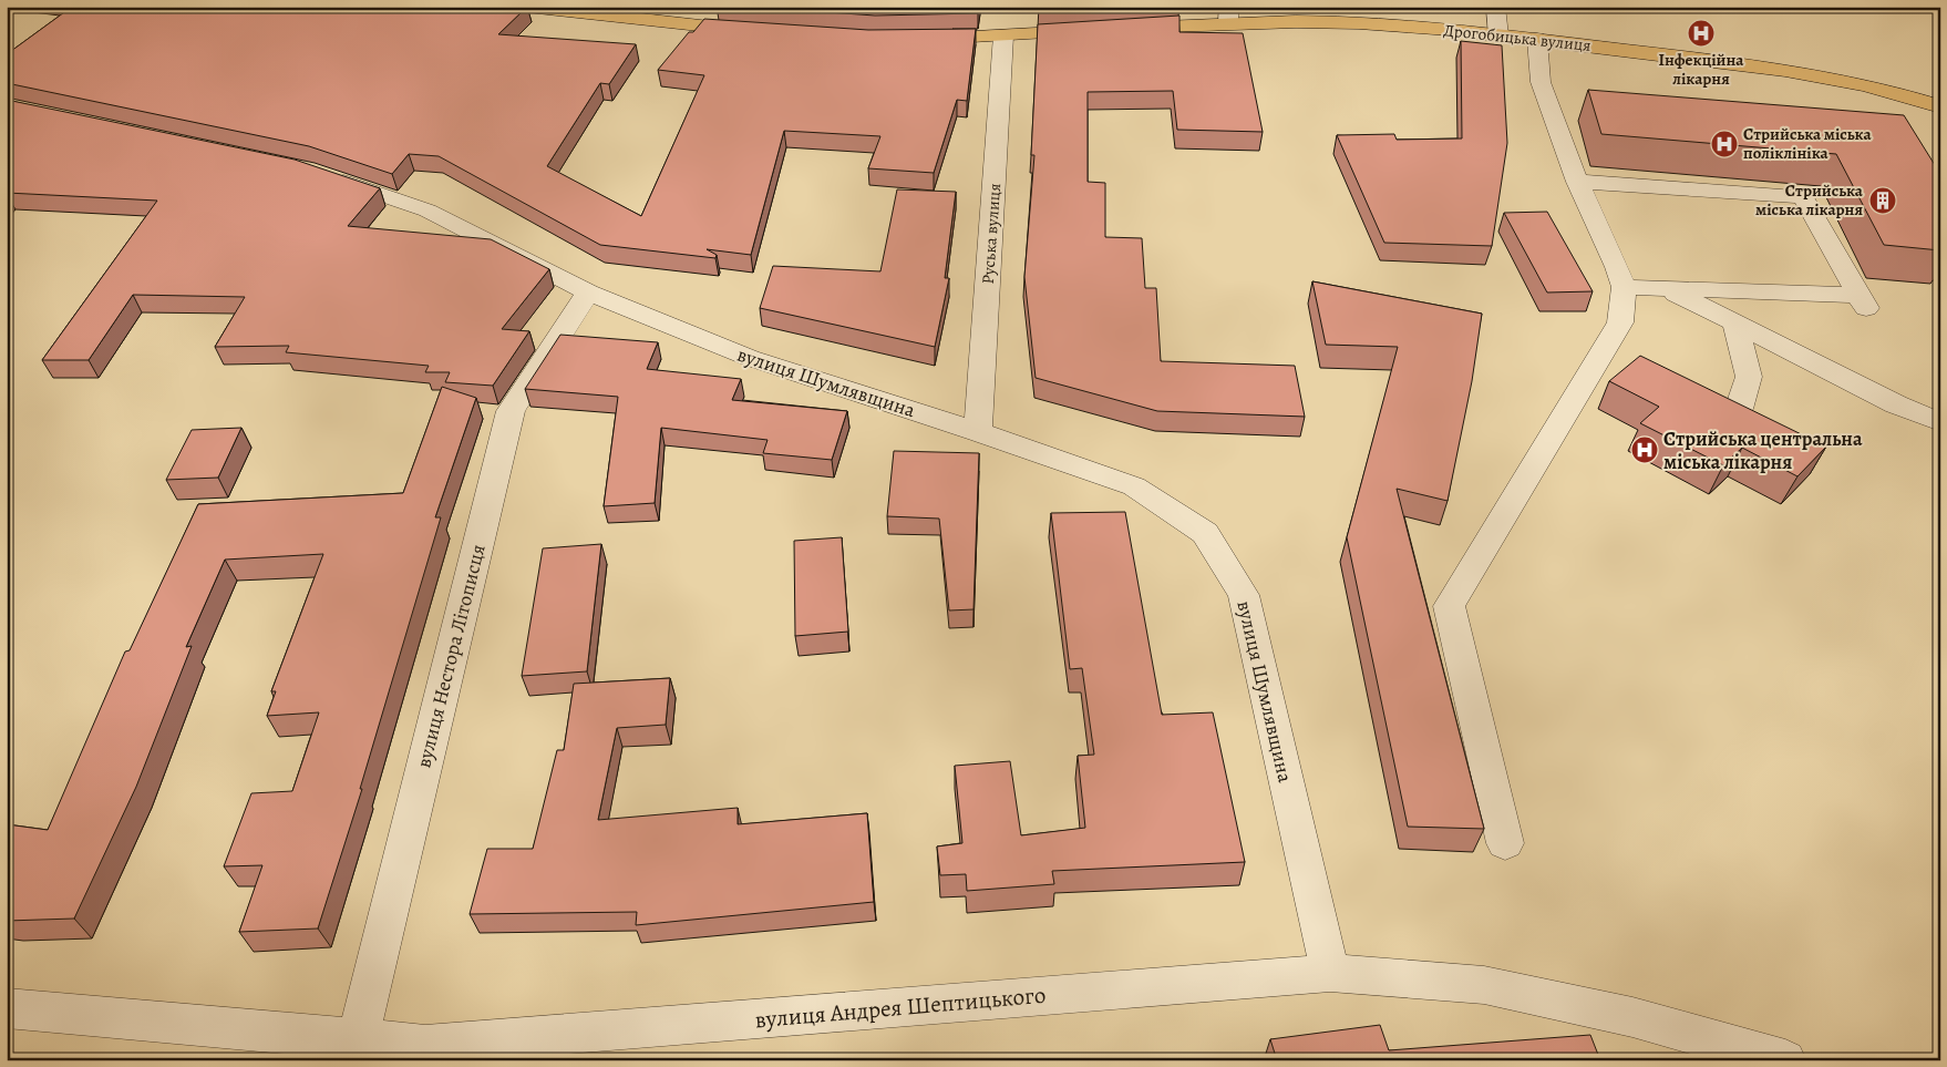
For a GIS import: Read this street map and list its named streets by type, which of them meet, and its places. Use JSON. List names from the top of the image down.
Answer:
{
  "streets": {
    "main road": ["Дрогобицька вулиця"],
    "street": [
      "Руська вулиця",
      "вулиця Шумлявщина",
      "вулиця Нестора Літописця",
      "вулиця Андрея Шептицького"
    ]
  },
  "crossings": [
    ["Руська вулиця", "вулиця Шумлявщина"],
    ["вулиця Шумлявщина", "вулиця Нестора Літописця"],
    ["вулиця Шумлявщина", "вулиця Андрея Шептицького"],
    ["вулиця Нестора Літописця", "вулиця Андрея Шептицького"]
  ],
  "places": {
    "hospital": ["Інфекційна лікарня", "Стрийська міська поліклініка", "Стрийська центральна міська лікарня"],
    "building": ["Стрийська міська лікарня"]
  }
}
